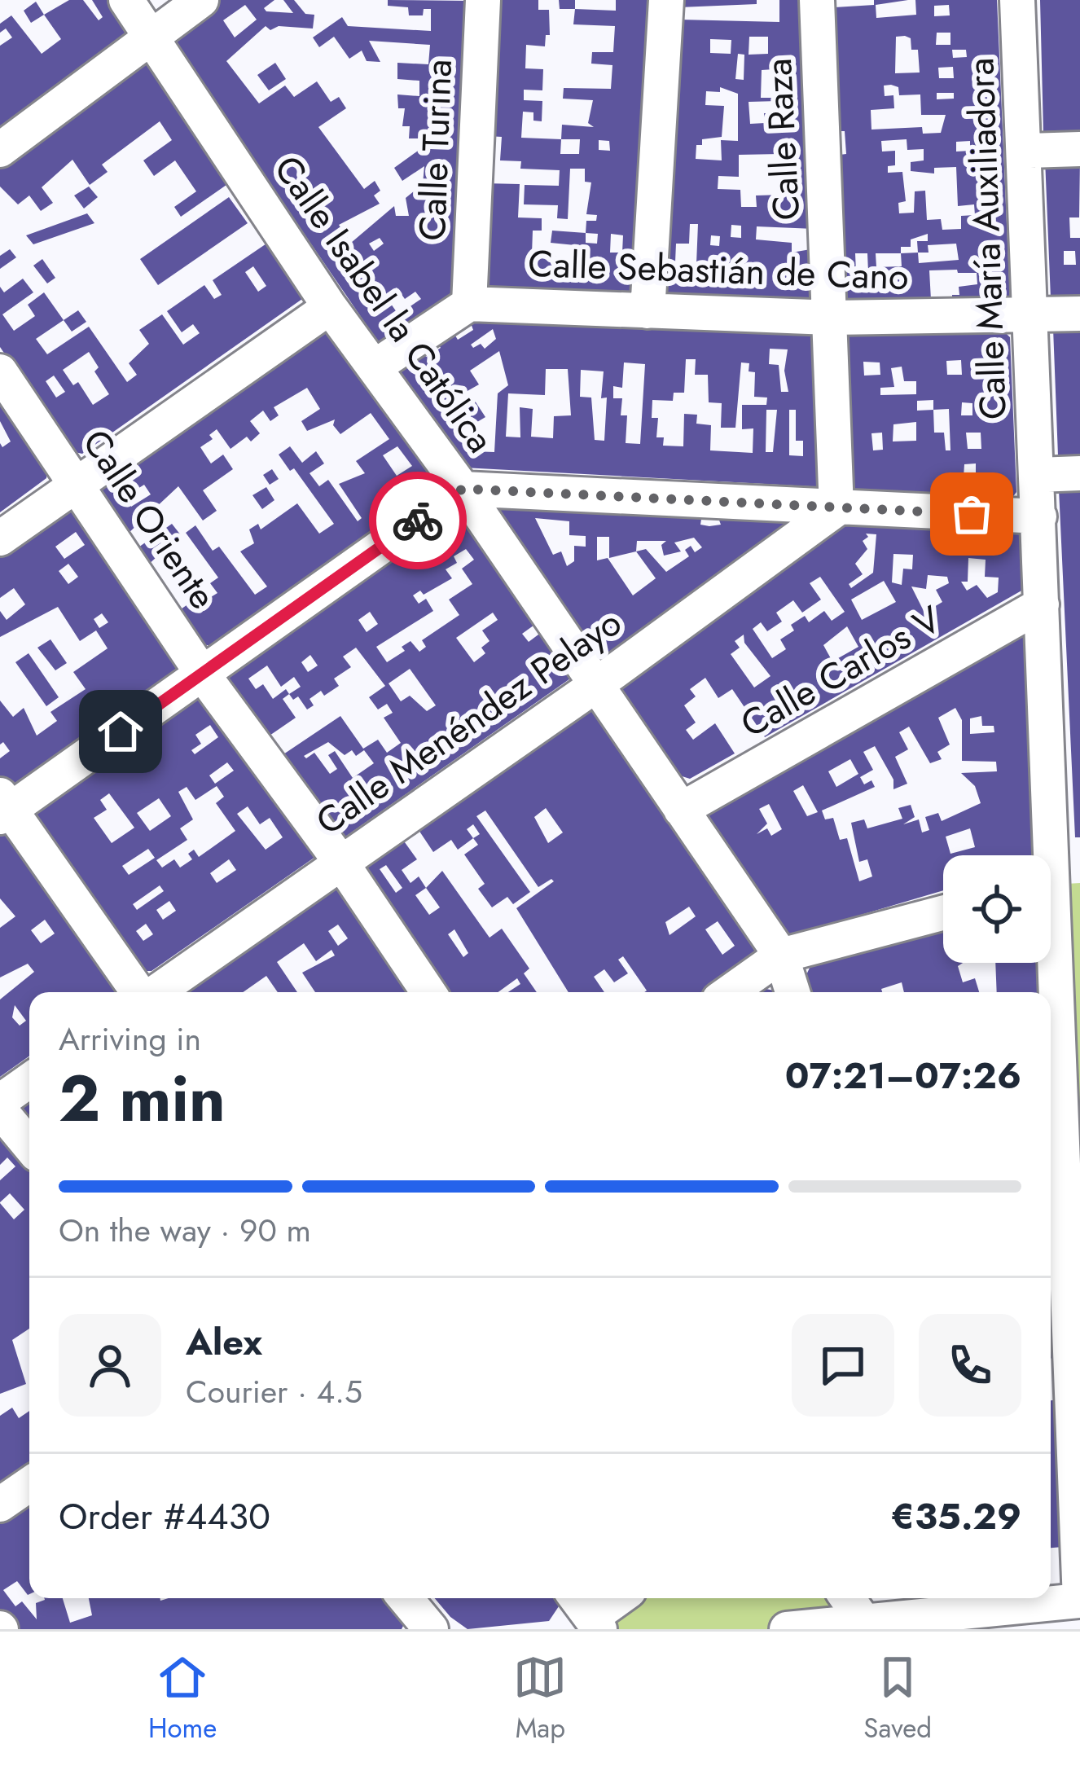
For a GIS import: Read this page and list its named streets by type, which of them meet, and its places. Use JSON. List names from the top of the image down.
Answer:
{
  "streets": {
    "street": [
      "Calle Raza",
      "Calle Turina",
      "Calle María Auxiliadora",
      "Calle Sebastián de Cano",
      "Calle Isabel la Católica",
      "Calle Oriente",
      "Calle Carlos V",
      "Calle Menéndez Pelayo"
    ]
  },
  "crossings": [
    ["Calle Raza", "Calle Sebastián de Cano"],
    ["Calle Raza", "Calle Menéndez Pelayo"],
    ["Calle Turina", "Calle Sebastián de Cano"],
    ["Calle María Auxiliadora", "Calle Sebastián de Cano"],
    ["Calle María Auxiliadora", "Calle Carlos V"],
    ["Calle Isabel la Católica", "Calle Carlos V"],
    ["Calle Isabel la Católica", "Calle Menéndez Pelayo"],
    ["Calle Oriente", "Calle Menéndez Pelayo"]
  ],
  "page": {
    "heading": ["2 min", "Arriving in", "07:21–07:26"],
    "panel": [
      "Alex",
      "Courier · 4.5",
      "Order #4430",
      "€35.29"
    ],
    "bar": "On the way · 90 m",
    "tabs": ["Home", "Map", "Saved"]
  }
}
